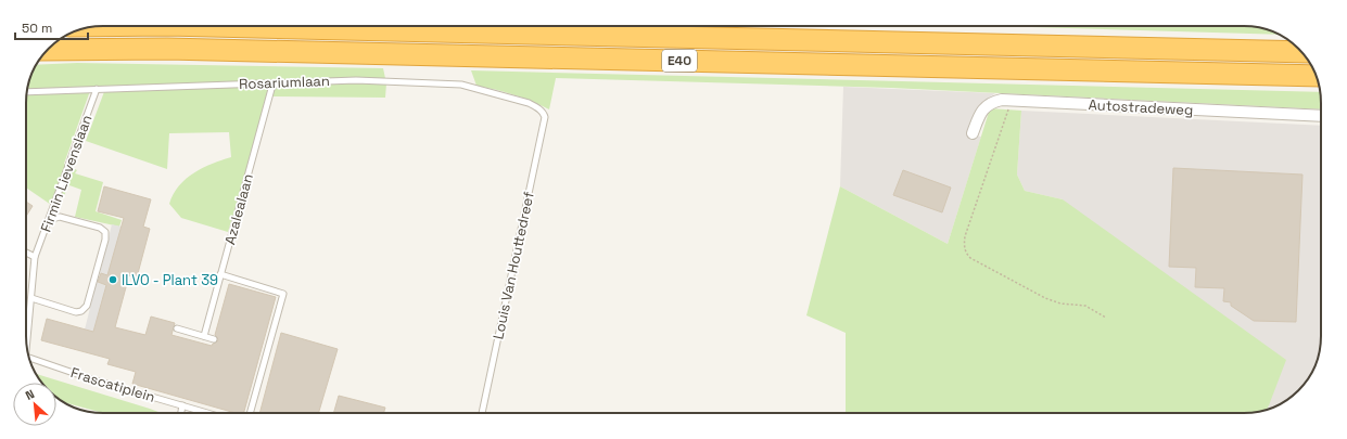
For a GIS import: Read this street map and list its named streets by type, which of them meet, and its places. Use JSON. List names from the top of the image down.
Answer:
{
  "streets": {
    "highway": ["E40"],
    "street": ["Autostradeweg"],
    "lane": [
      "Rosariumlaan",
      "Firmin Lievenslaan",
      "Azalealaan",
      "Louis Van Houttedreef",
      "Frascatiplein"
    ]
  },
  "crossings": [
    ["Rosariumlaan", "Firmin Lievenslaan"],
    ["Rosariumlaan", "Azalealaan"],
    ["Rosariumlaan", "Louis Van Houttedreef"]
  ],
  "places": ["ILVO - Plant 39"],
  "scale_bar": "50 m",
  "north": "top left"
}
